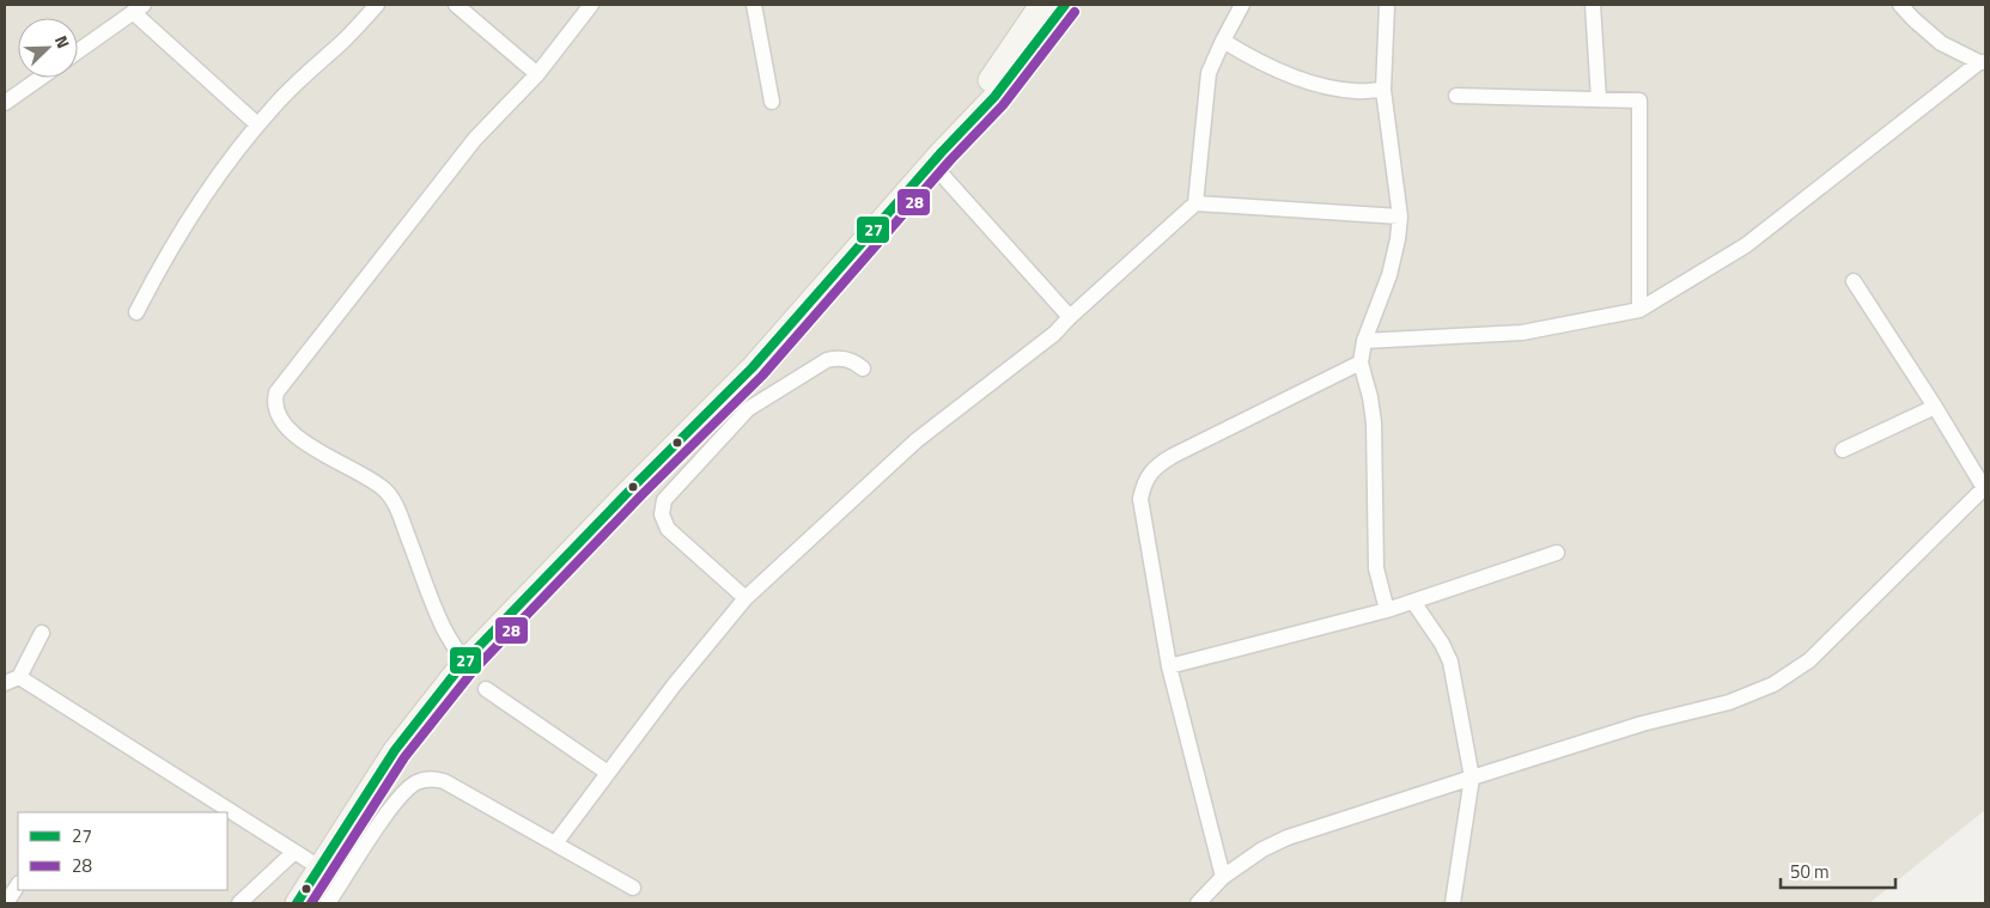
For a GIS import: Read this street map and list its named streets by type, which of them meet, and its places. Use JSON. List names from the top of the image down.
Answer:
{
  "lines": ["transit line 27", "transit line 28"],
  "legend": ["27", "28"],
  "scale_bar": "50 m",
  "north": "top right"
}
